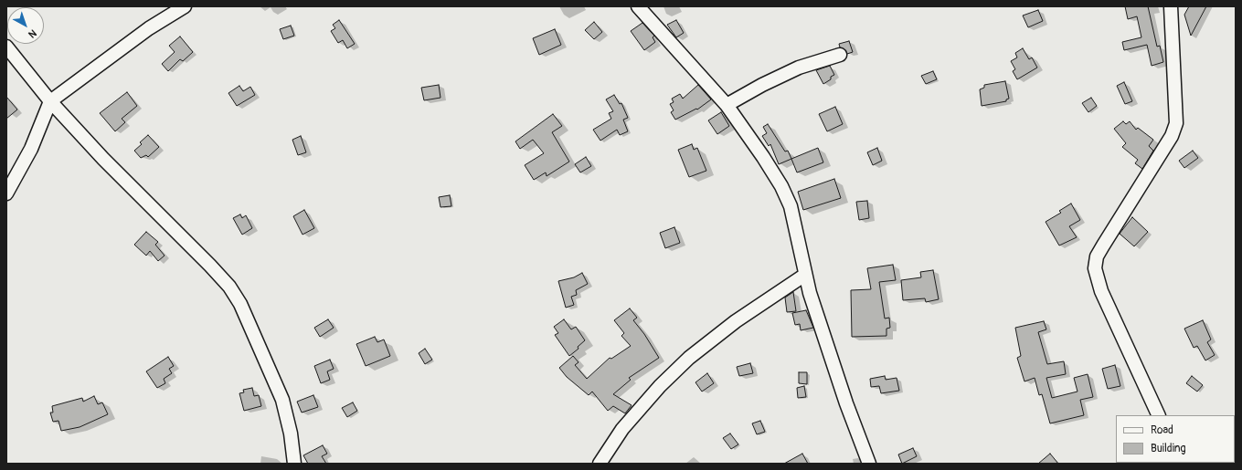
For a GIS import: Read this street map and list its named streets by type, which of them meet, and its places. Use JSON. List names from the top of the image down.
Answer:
{
  "legend": ["Road", "Building"],
  "north": "bottom right"
}
